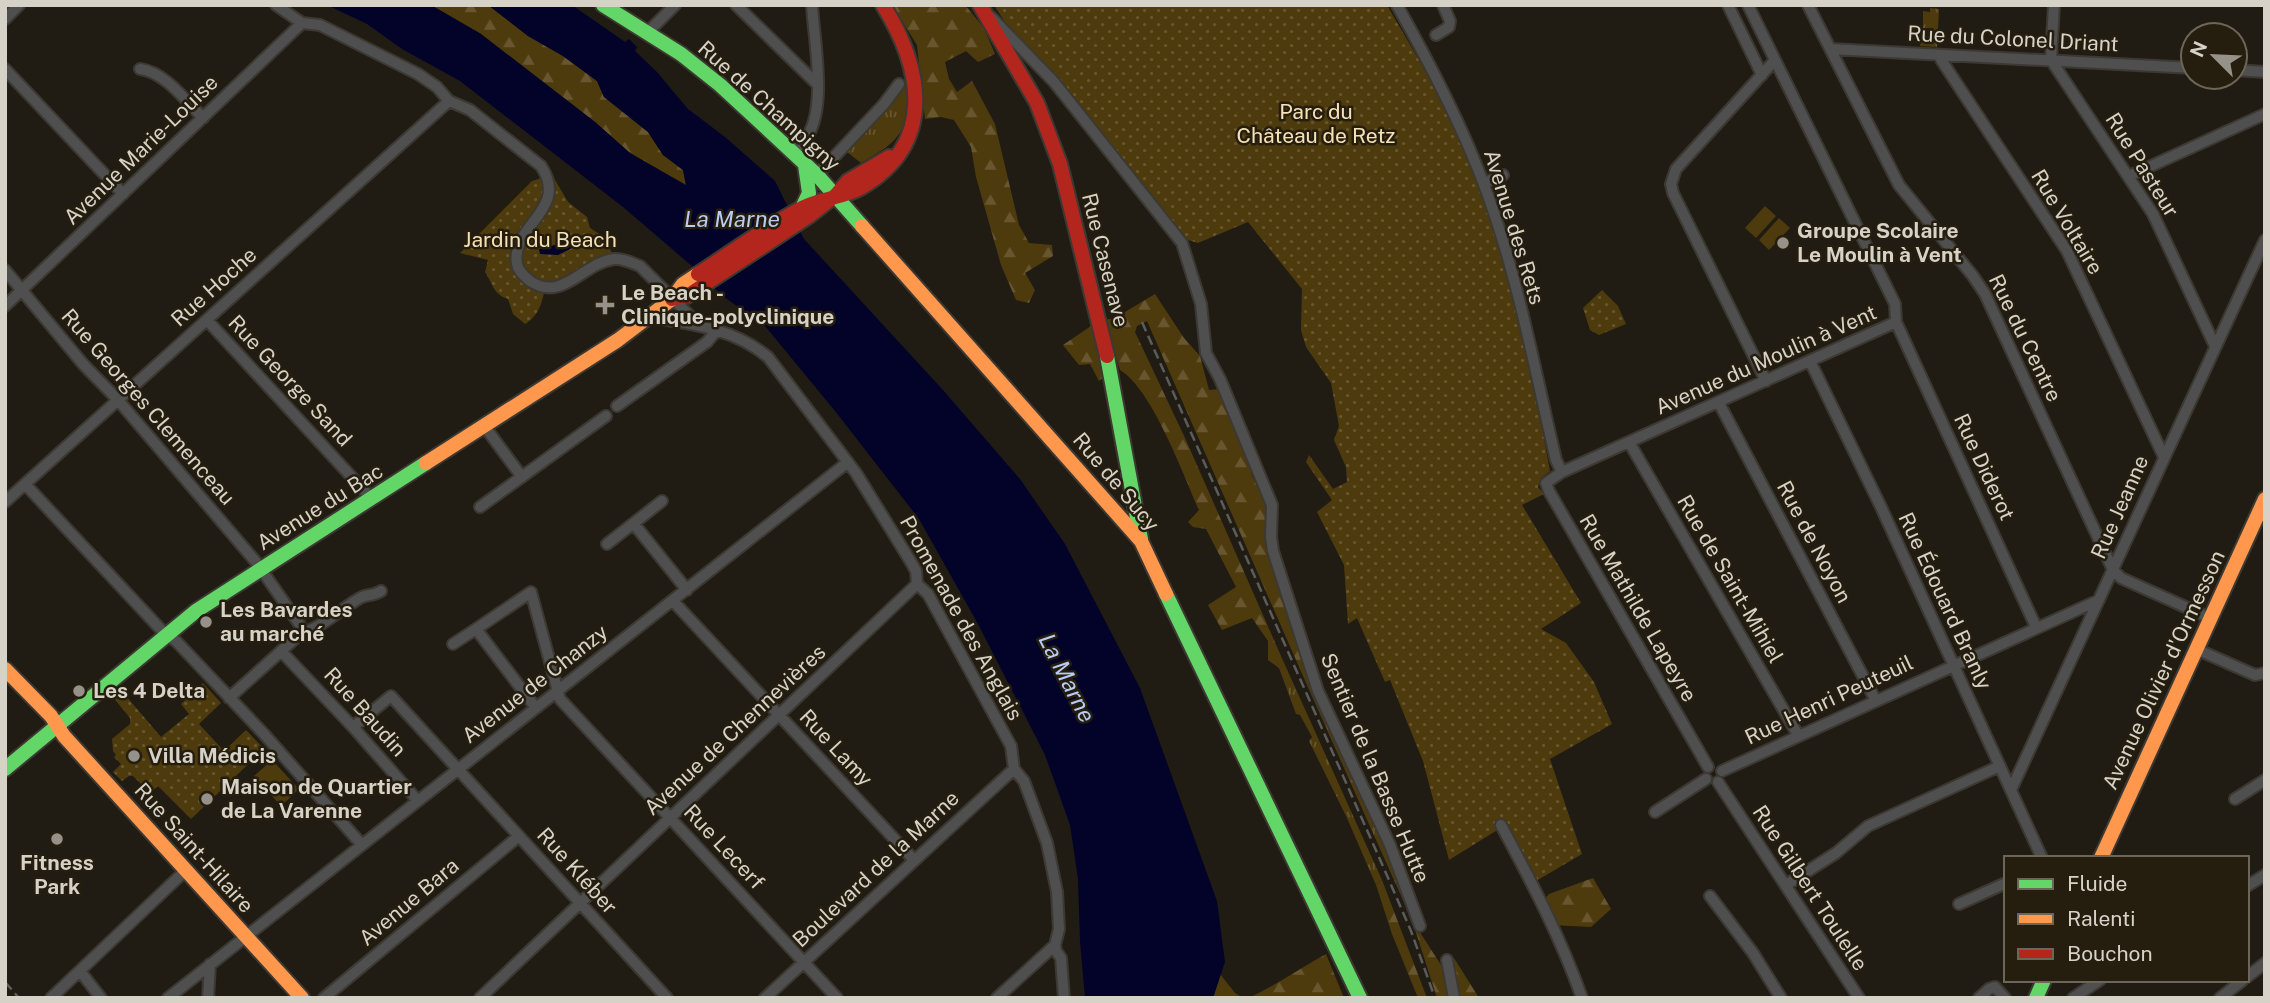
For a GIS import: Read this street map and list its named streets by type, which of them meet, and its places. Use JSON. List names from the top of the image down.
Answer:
{
  "streets": {
    "main road": [
      "Rue de Champigny",
      "Rue Casenave",
      "Rue de Sucy",
      "Avenue du Bac",
      "Avenue Olivier d'Ormesson",
      "Rue Saint-Hilaire"
    ],
    "street": [
      "Rue du Colonel Driant",
      "Avenue Marie-Louise",
      "Rue Pasteur",
      "Rue Voltaire",
      "Avenue des Rets",
      "Rue Hoche",
      "Rue du Centre",
      "Avenue du Moulin à Vent",
      "Rue George Sand",
      "Rue Georges Clemenceau",
      "Rue Diderot",
      "Rue Jeanne",
      "Rue de Noyon",
      "Rue de Saint-Mihiel",
      "Rue Édouard Branly",
      "Rue Mathilde Lapeyre",
      "Promenade des Anglais",
      "Avenue de Chanzy",
      "Rue Henri Peuteuil",
      "Rue Baudin",
      "Avenue de Chennevières",
      "Rue Lamy",
      "Sentier de la Basse Hutte",
      "Rue Lecerf",
      "Boulevard de la Marne",
      "Rue Kléber",
      "Rue Gilbert Toulelle",
      "Avenue Bara"
    ]
  },
  "crossings": [
    ["Rue du Colonel Driant", "Rue Pasteur"],
    ["Rue du Colonel Driant", "Rue Voltaire"],
    ["Rue du Colonel Driant", "Rue du Centre"],
    ["Rue de Champigny", "Rue de Sucy"],
    ["Rue de Champigny", "Avenue du Bac"],
    ["Avenue Marie-Louise", "Rue Georges Clemenceau"],
    ["Rue Pasteur", "Rue Jeanne"],
    ["Rue Voltaire", "Rue Jeanne"],
    ["Avenue des Rets", "Avenue du Moulin à Vent"],
    ["Avenue des Rets", "Rue Mathilde Lapeyre"],
    ["Rue Casenave", "Rue de Sucy"],
    ["Rue Casenave", "Sentier de la Basse Hutte"],
    ["Rue Hoche", "Rue George Sand"],
    ["Rue Hoche", "Rue Georges Clemenceau"],
    ["Rue Hoche", "Promenade des Anglais"],
    ["Rue du Centre", "Rue Jeanne"],
    ["Avenue du Moulin à Vent", "Rue Diderot"],
    ["Avenue du Moulin à Vent", "Rue de Noyon"],
    ["Avenue du Moulin à Vent", "Rue de Saint-Mihiel"],
    ["Avenue du Moulin à Vent", "Rue Édouard Branly"],
    ["Avenue du Moulin à Vent", "Rue Mathilde Lapeyre"],
    ["Rue George Sand", "Avenue du Bac"],
    ["Rue Georges Clemenceau", "Avenue du Bac"],
    ["Rue Diderot", "Rue Henri Peuteuil"],
    ["Rue de Sucy", "Avenue du Bac"],
    ["Avenue du Bac", "Promenade des Anglais"],
    ["Avenue du Bac", "Rue Saint-Hilaire"],
    ["Rue Jeanne", "Rue Édouard Branly"],
    ["Rue Jeanne", "Rue Henri Peuteuil"],
    ["Rue de Noyon", "Rue Henri Peuteuil"],
    ["Rue de Saint-Mihiel", "Rue Henri Peuteuil"],
    ["Rue Édouard Branly", "Rue Henri Peuteuil"],
    ["Promenade des Anglais", "Avenue de Chanzy"],
    ["Promenade des Anglais", "Avenue de Chennevières"],
    ["Promenade des Anglais", "Boulevard de la Marne"],
    ["Avenue de Chanzy", "Rue Baudin"],
    ["Avenue de Chanzy", "Rue Lamy"],
    ["Avenue de Chanzy", "Rue Lecerf"],
    ["Avenue de Chanzy", "Rue Saint-Hilaire"],
    ["Avenue de Chanzy", "Rue Kléber"],
    ["Rue Henri Peuteuil", "Rue Gilbert Toulelle"],
    ["Rue Baudin", "Rue Kléber"],
    ["Avenue de Chennevières", "Rue Lamy"],
    ["Avenue de Chennevières", "Rue Lecerf"],
    ["Avenue de Chennevières", "Rue Kléber"],
    ["Rue Lamy", "Boulevard de la Marne"],
    ["Rue Lecerf", "Boulevard de la Marne"],
    ["Rue Kléber", "Avenue Bara"]
  ],
  "water": ["La Marne"],
  "parks": ["Parc du Château de Retz", "Jardin du Beach"],
  "places": {
    "other": [
      "Groupe Scolaire Le Moulin à Vent",
      "Les Bavardes au marché",
      "Les 4 Delta",
      "Villa Médicis",
      "Maison de Quartier de La Varenne",
      "Fitness Park"
    ],
    "health": ["Le Beach - Clinique-polyclinique"]
  },
  "legend": ["Fluide", "Ralenti", "Bouchon"],
  "north": "top left"
}
